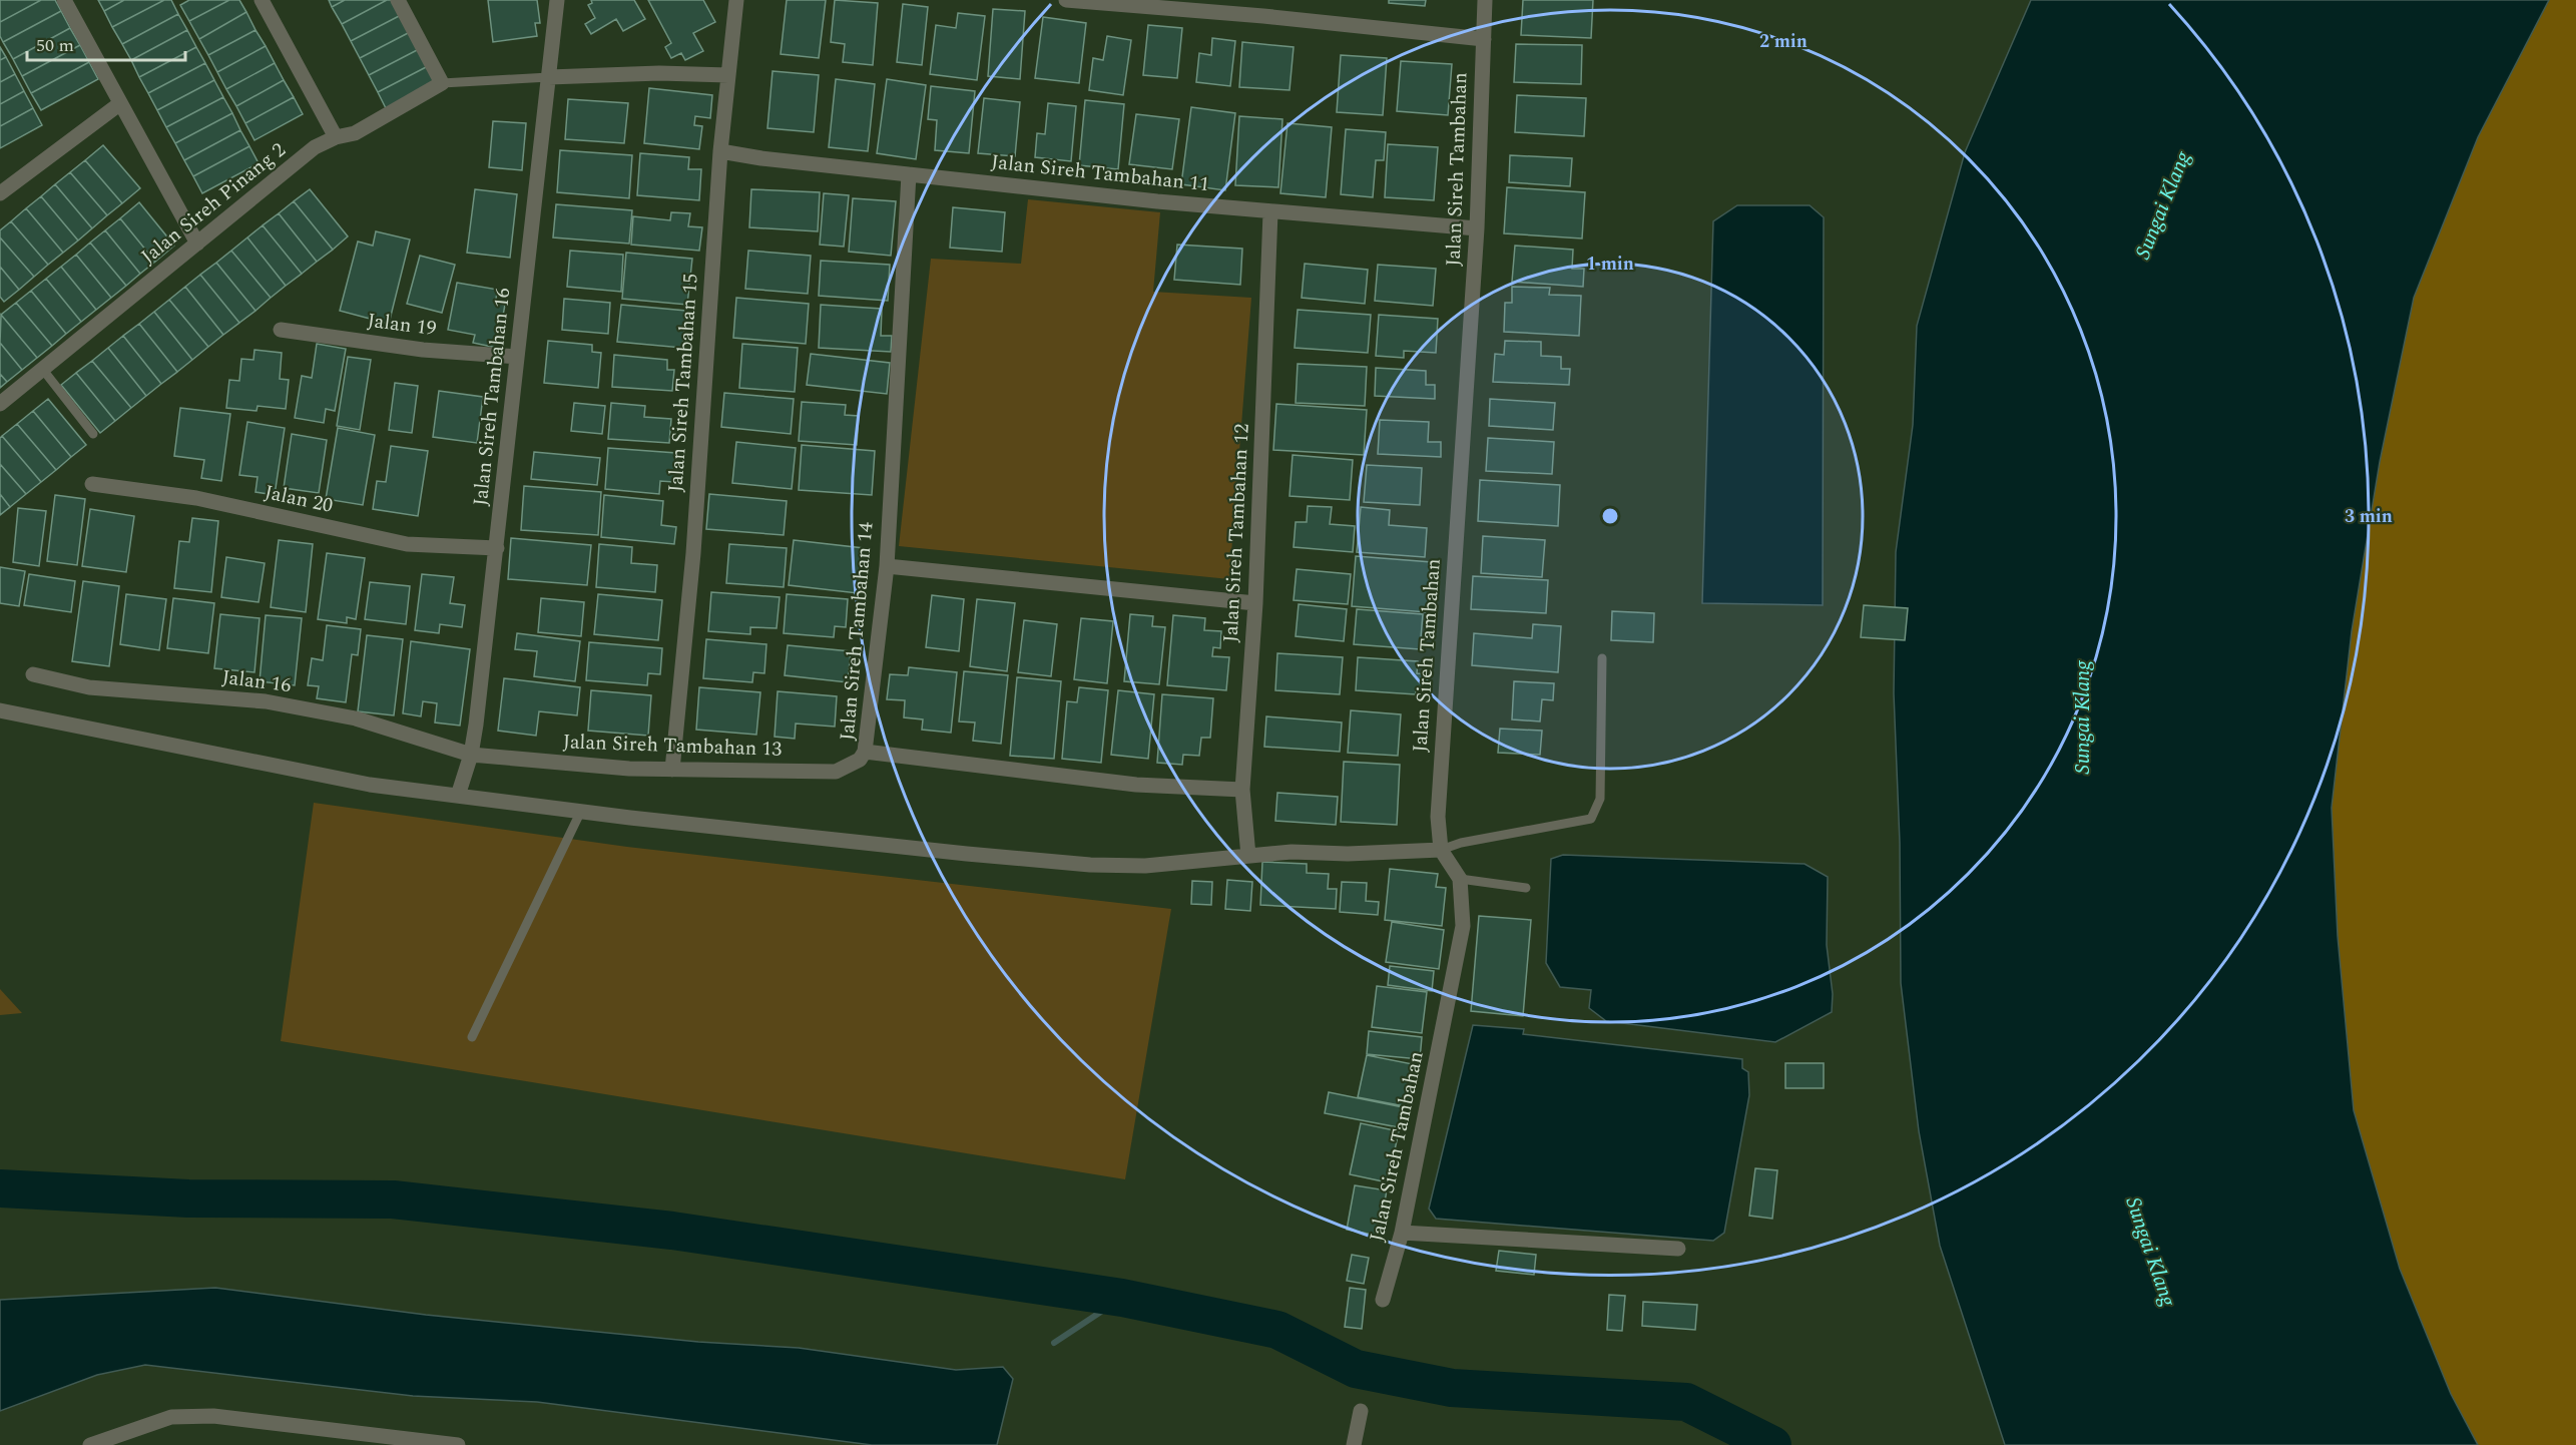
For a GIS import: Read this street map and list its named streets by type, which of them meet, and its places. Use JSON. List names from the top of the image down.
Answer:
{
  "streets": {
    "street": [
      "Jalan Sireh Tambahan",
      "Jalan Sireh Tambahan 11",
      "Jalan Sireh Pinang 2",
      "Jalan 19",
      "Jalan Sireh Tambahan 15",
      "Jalan Sireh Tambahan 16",
      "Jalan 20",
      "Jalan Sireh Tambahan 12",
      "Jalan Sireh Tambahan 14",
      "Jalan 16",
      "Jalan Sireh Tambahan 13"
    ]
  },
  "crossings": [
    ["Jalan Sireh Tambahan", "Jalan Sireh Tambahan 11"],
    ["Jalan Sireh Tambahan 11", "Jalan Sireh Tambahan 15"],
    ["Jalan Sireh Tambahan 11", "Jalan Sireh Tambahan 12"],
    ["Jalan Sireh Tambahan 11", "Jalan Sireh Tambahan 14"],
    ["Jalan 19", "Jalan Sireh Tambahan 16"],
    ["Jalan Sireh Tambahan 15", "Jalan Sireh Tambahan 13"],
    ["Jalan Sireh Tambahan 16", "Jalan 20"],
    ["Jalan Sireh Tambahan 16", "Jalan 16"],
    ["Jalan Sireh Tambahan 16", "Jalan Sireh Tambahan 13"],
    ["Jalan Sireh Tambahan 12", "Jalan Sireh Tambahan 14"],
    ["Jalan Sireh Tambahan 14", "Jalan Sireh Tambahan 13"],
    ["Jalan 16", "Jalan Sireh Tambahan 13"]
  ],
  "water": ["Sungai Klang"],
  "scale_bar": "50 m",
  "rings": ["2 min", "1 min", "3 min"]
}
